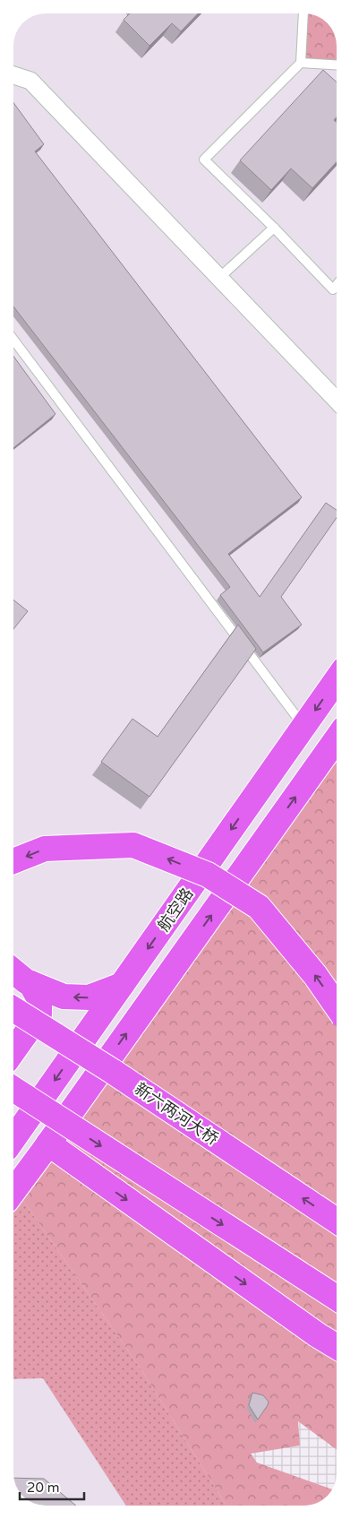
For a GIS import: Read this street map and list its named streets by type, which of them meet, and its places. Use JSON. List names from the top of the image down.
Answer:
{
  "streets": {
    "main road": ["航空路", "新六两河大桥"]
  },
  "scale_bar": "20 m"
}
